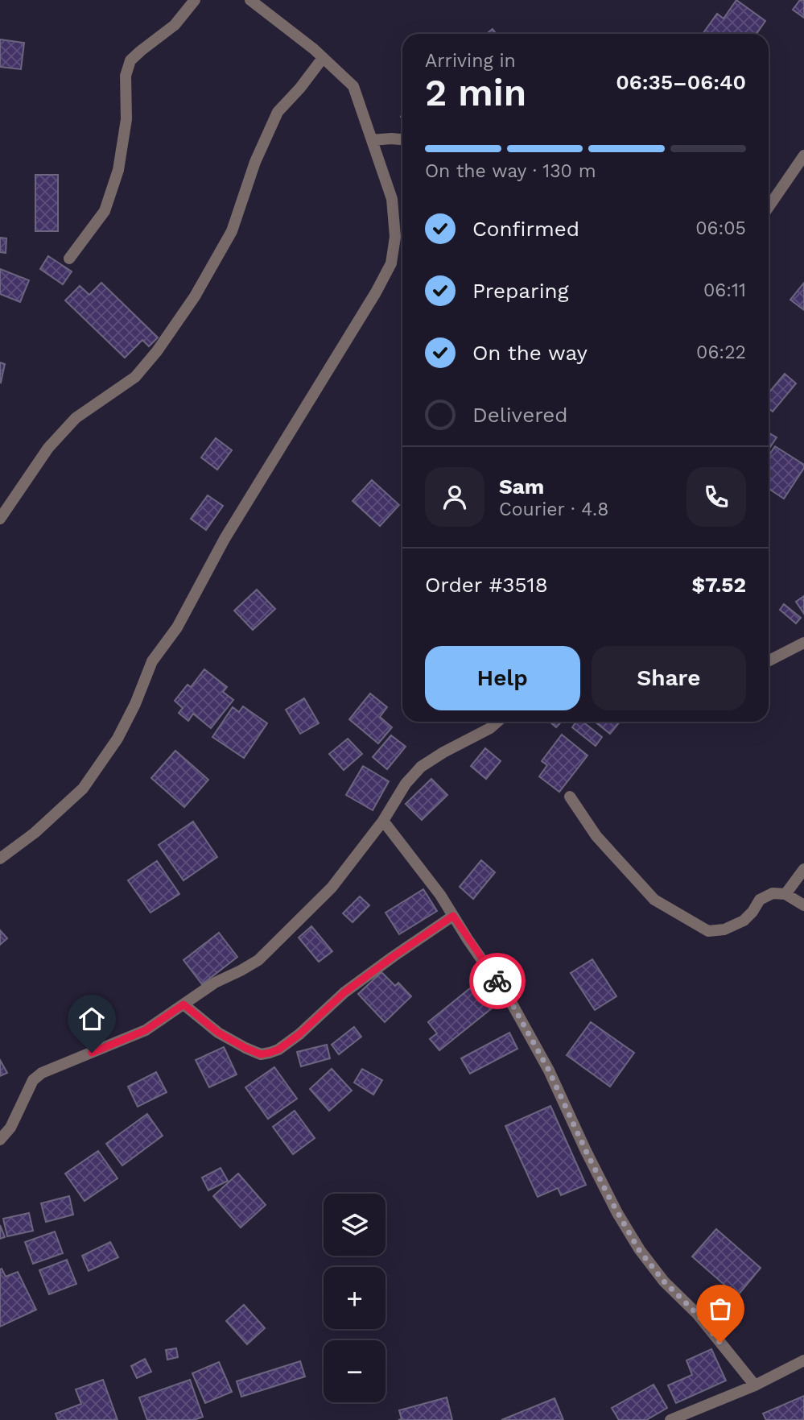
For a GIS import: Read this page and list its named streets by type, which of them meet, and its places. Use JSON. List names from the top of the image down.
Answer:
{
  "page": {
    "heading": ["2 min", "Arriving in", "06:35–06:40"],
    "panel": [
      "Sam",
      "Courier · 4.8",
      "Order #3518",
      "$7.52"
    ],
    "bar": "On the way · 130 m",
    "list": [
      ["Confirmed", "06:05"],
      ["Preparing", "06:11"],
      ["On the way", "06:22"],
      "Delivered"
    ],
    "buttons": ["Help", "Share"],
    "map_buttons": ["+", "−"]
  }
}
